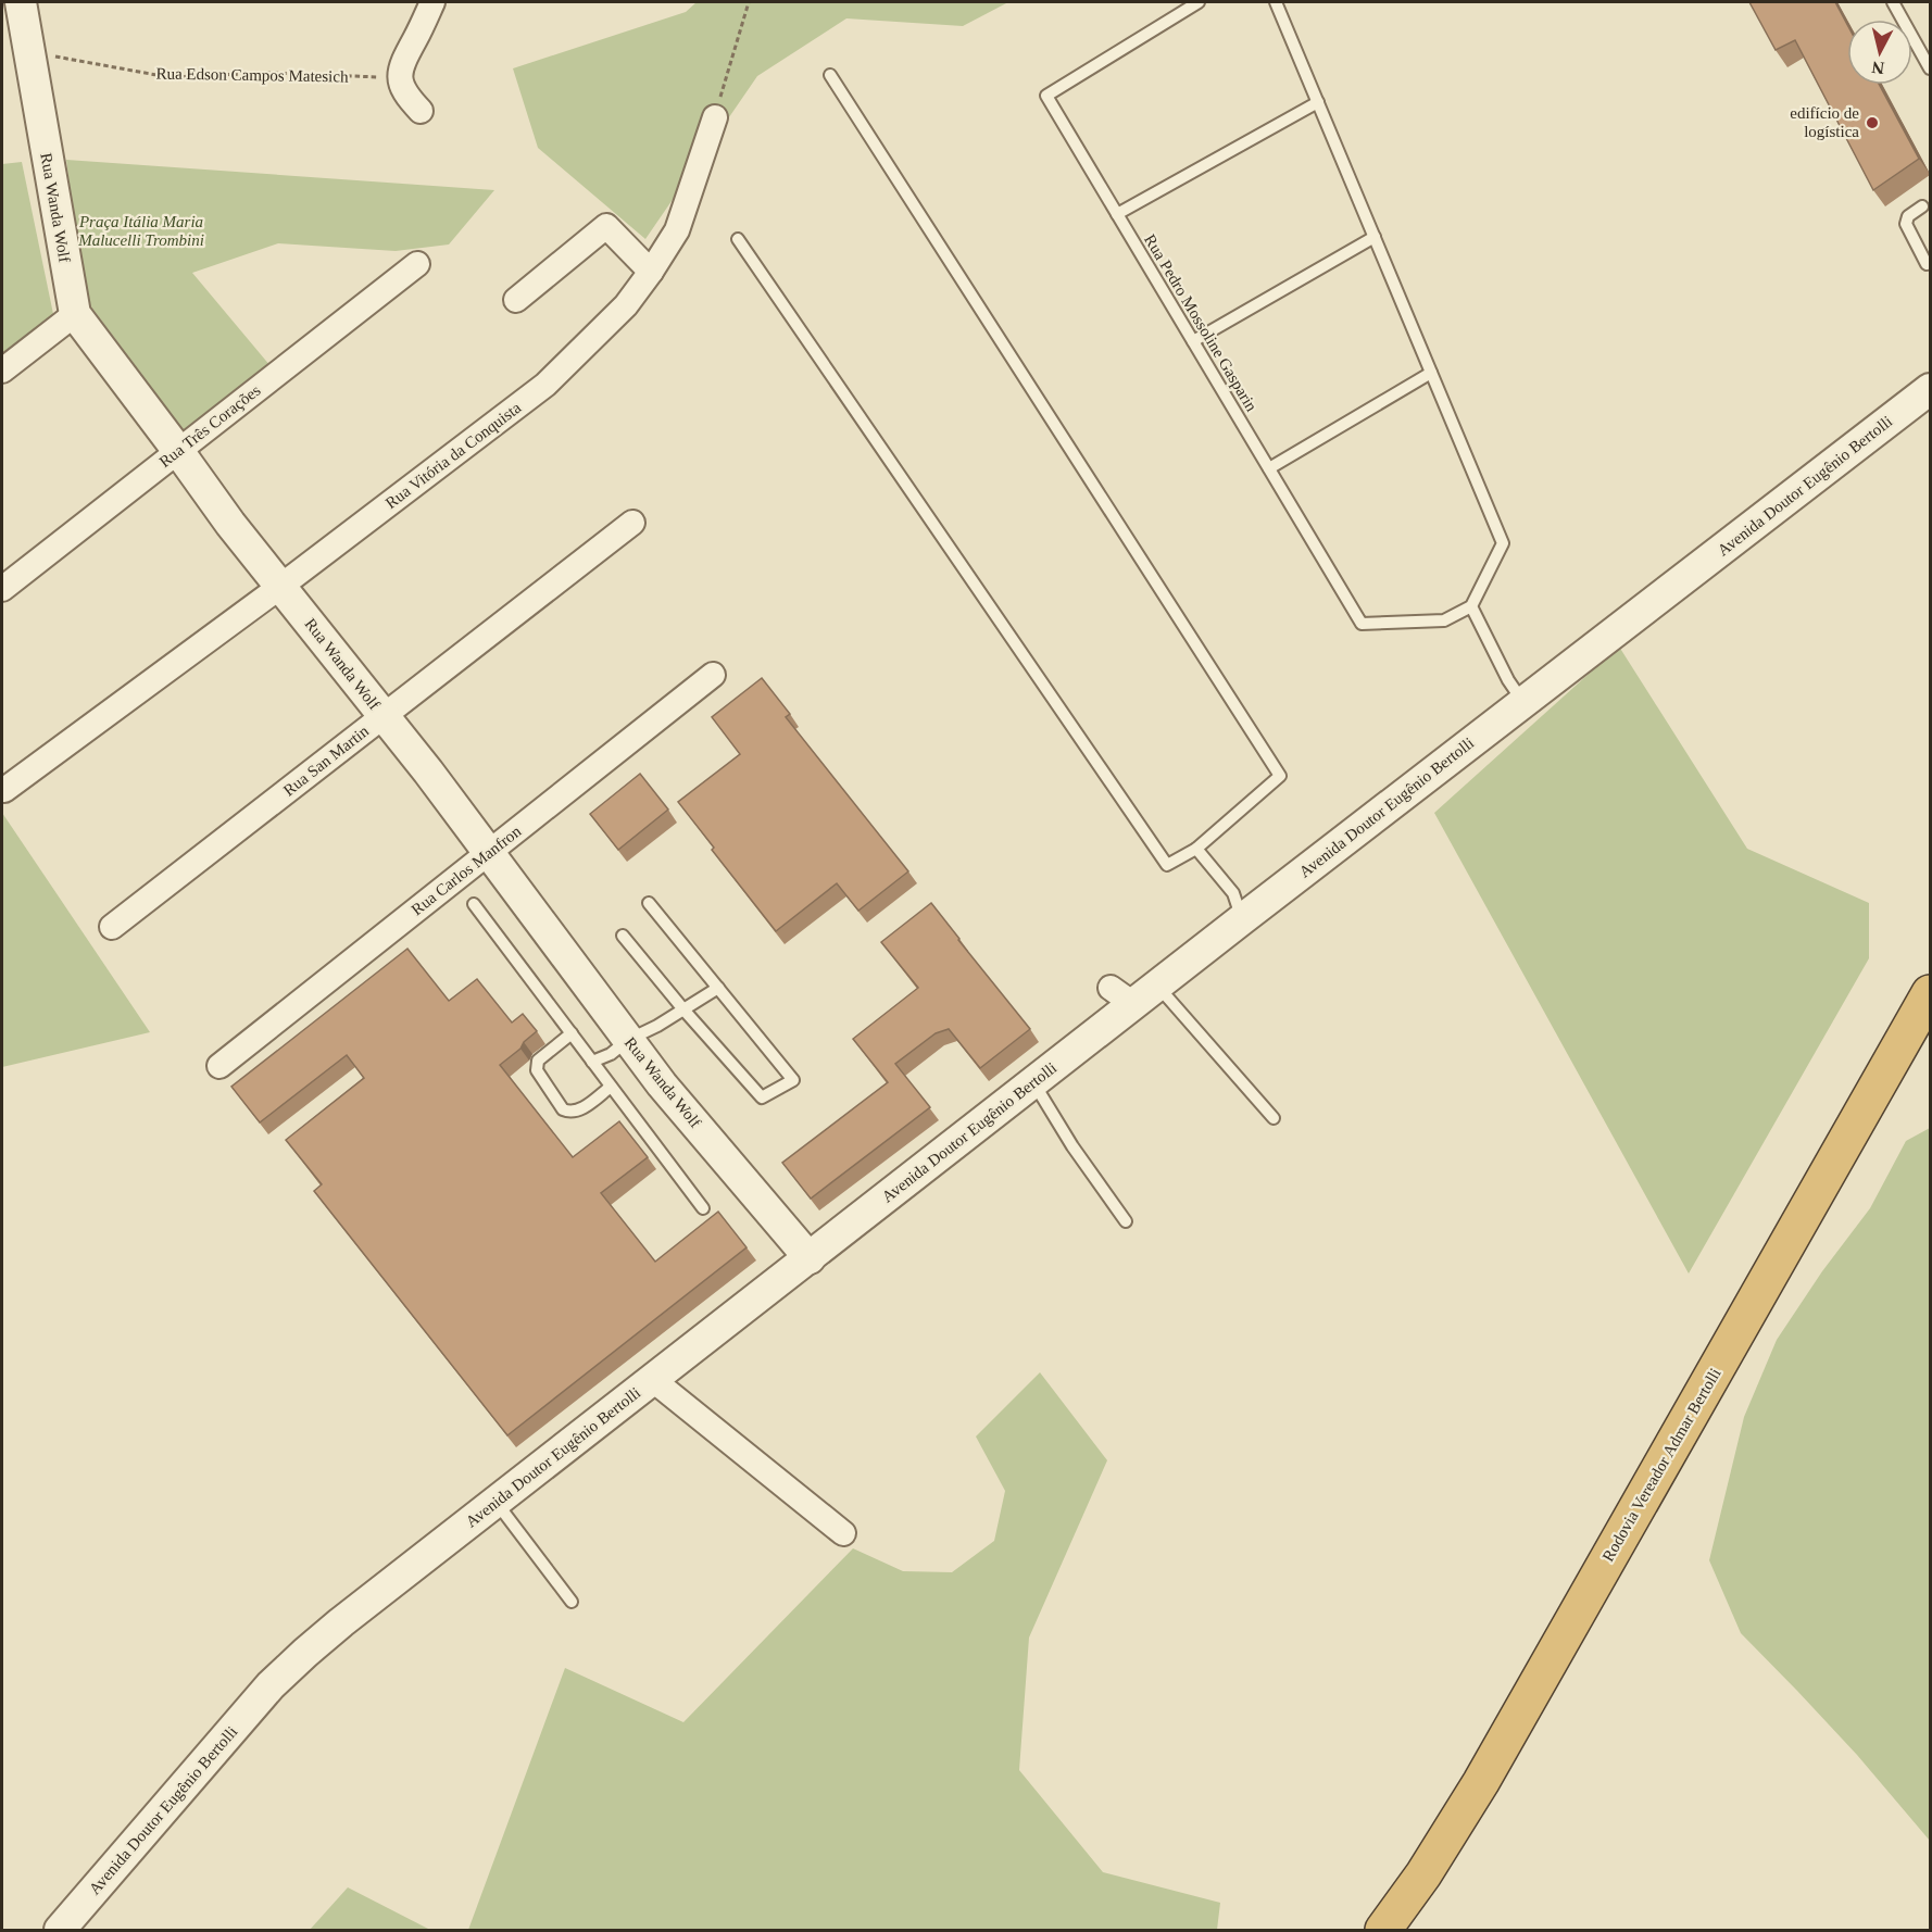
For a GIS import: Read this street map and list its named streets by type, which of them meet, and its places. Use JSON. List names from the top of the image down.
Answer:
{
  "streets": {
    "highway": ["Rodovia Vereador Admar Bertolli"],
    "street": [
      "Rua Wanda Wolf",
      "Rua Três Corações",
      "Rua Vitória da Conquista",
      "Avenida Doutor Eugênio Bertolli",
      "Rua San Martin",
      "Rua Carlos Manfron"
    ],
    "lane": ["Rua Pedro Mossoline Gasparin"],
    "path": ["Rua Edson Campos Matesich"]
  },
  "crossings": [
    ["Rua Edson Campos Matesich", "Rua Wanda Wolf"],
    ["Rua Wanda Wolf", "Rua Três Corações"],
    ["Rua Wanda Wolf", "Rua Vitória da Conquista"],
    ["Rua Wanda Wolf", "Avenida Doutor Eugênio Bertolli"],
    ["Rua Wanda Wolf", "Rua San Martin"],
    ["Rua Wanda Wolf", "Rua Carlos Manfron"]
  ],
  "parks": ["Praça Itália Maria Malucelli Trombini"],
  "places": ["edifício de logística"],
  "north": "bottom"
}
